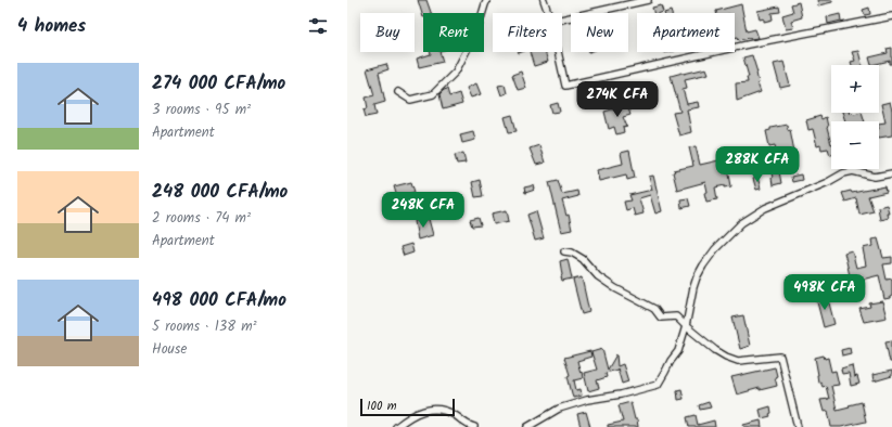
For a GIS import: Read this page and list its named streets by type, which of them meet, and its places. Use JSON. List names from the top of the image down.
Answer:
{
  "scale_bar": "100 m",
  "page": {
    "heading": "4 homes",
    "chip": [
      "Buy",
      "Rent",
      "Filters",
      "New",
      "Apartment"
    ],
    "list": [
      {
        "name": "274 000 CFA/mo",
        "note": "3 rooms · 95 m² · Apartment"
      },
      {
        "name": "248 000 CFA/mo",
        "note": "2 rooms · 74 m² · Apartment"
      },
      {
        "name": "498 000 CFA/mo",
        "note": "5 rooms · 138 m² · House"
      }
    ],
    "map_buttons": ["+", "−"],
    "price": [
      "274K CFA",
      "288K CFA",
      "248K CFA",
      "498K CFA"
    ],
    "scale": "100 m"
  }
}
